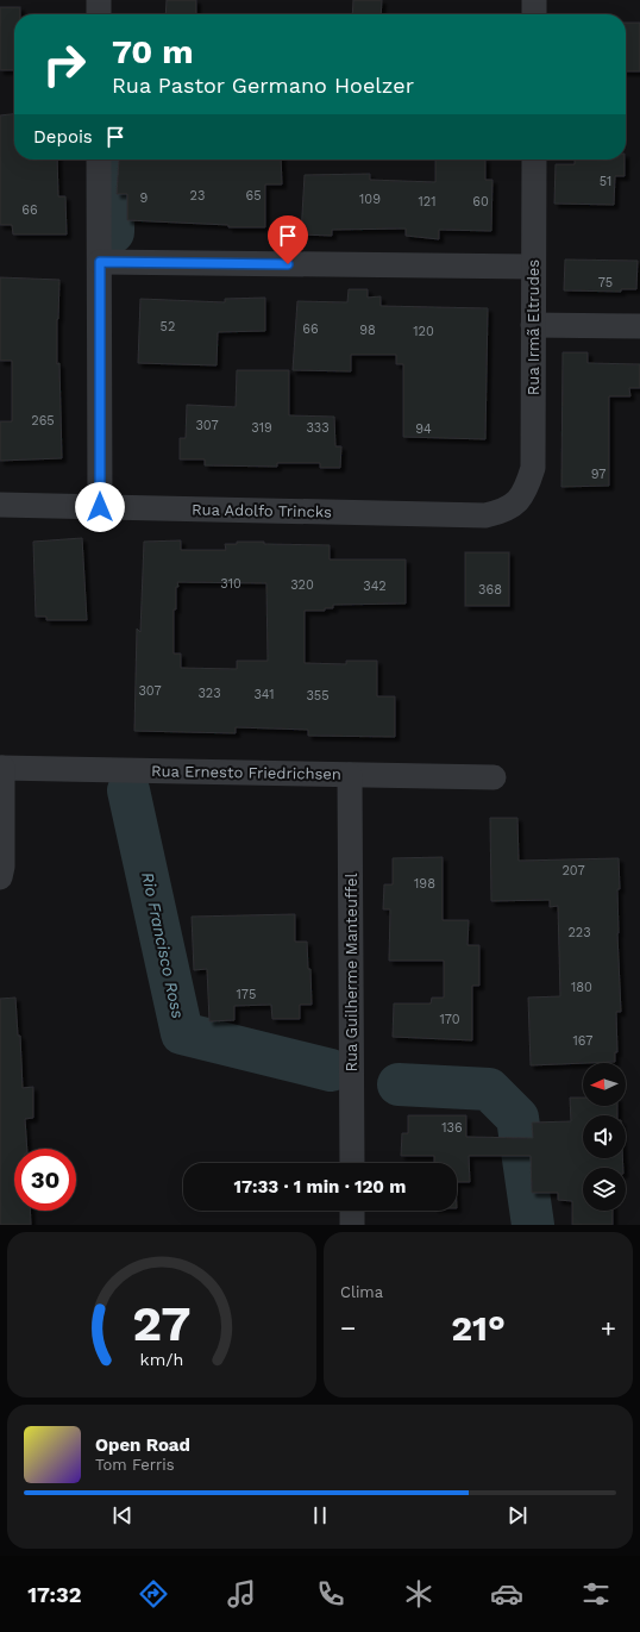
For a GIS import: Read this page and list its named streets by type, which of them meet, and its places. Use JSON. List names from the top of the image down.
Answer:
{
  "streets": {
    "street": [
      "Rua Irmã Eltrudes",
      "Rua Adolfo Trincks",
      "Rua Ernesto Friedrichsen",
      "Rua Guilherme Manteuffel"
    ]
  },
  "crossings": [
    ["Rua Irmã Eltrudes", "Rua Adolfo Trincks"],
    ["Rua Ernesto Friedrichsen", "Rua Guilherme Manteuffel"]
  ],
  "water": ["Rio Francisco Ross"],
  "house_numbers": [
    "51",
    "23",
    "65",
    "9",
    "109",
    "121",
    "60",
    "66",
    "75",
    "52",
    "66",
    "98",
    "120",
    "265",
    "307",
    "319",
    "333",
    "94",
    "97",
    "310",
    "320",
    "342",
    "368",
    "307",
    "323",
    "341",
    "355",
    "207",
    "198",
    "223",
    "180",
    "175",
    "170",
    "167",
    "136"
  ],
  "north": "left",
  "page": {
    "turn": ["70 m", "Rua Pastor Germano Hoelzer"],
    "then": "Depois",
    "limit": "30",
    "trip": "17:33 · 1 min · 120 m",
    "tile": "Clima",
    "heat": ["−", "21°", "+"],
    "song": ["Open Road", "Tom Ferris"],
    "tabs": "17:32",
    "gauge": ["27", "km/h"]
  }
}
